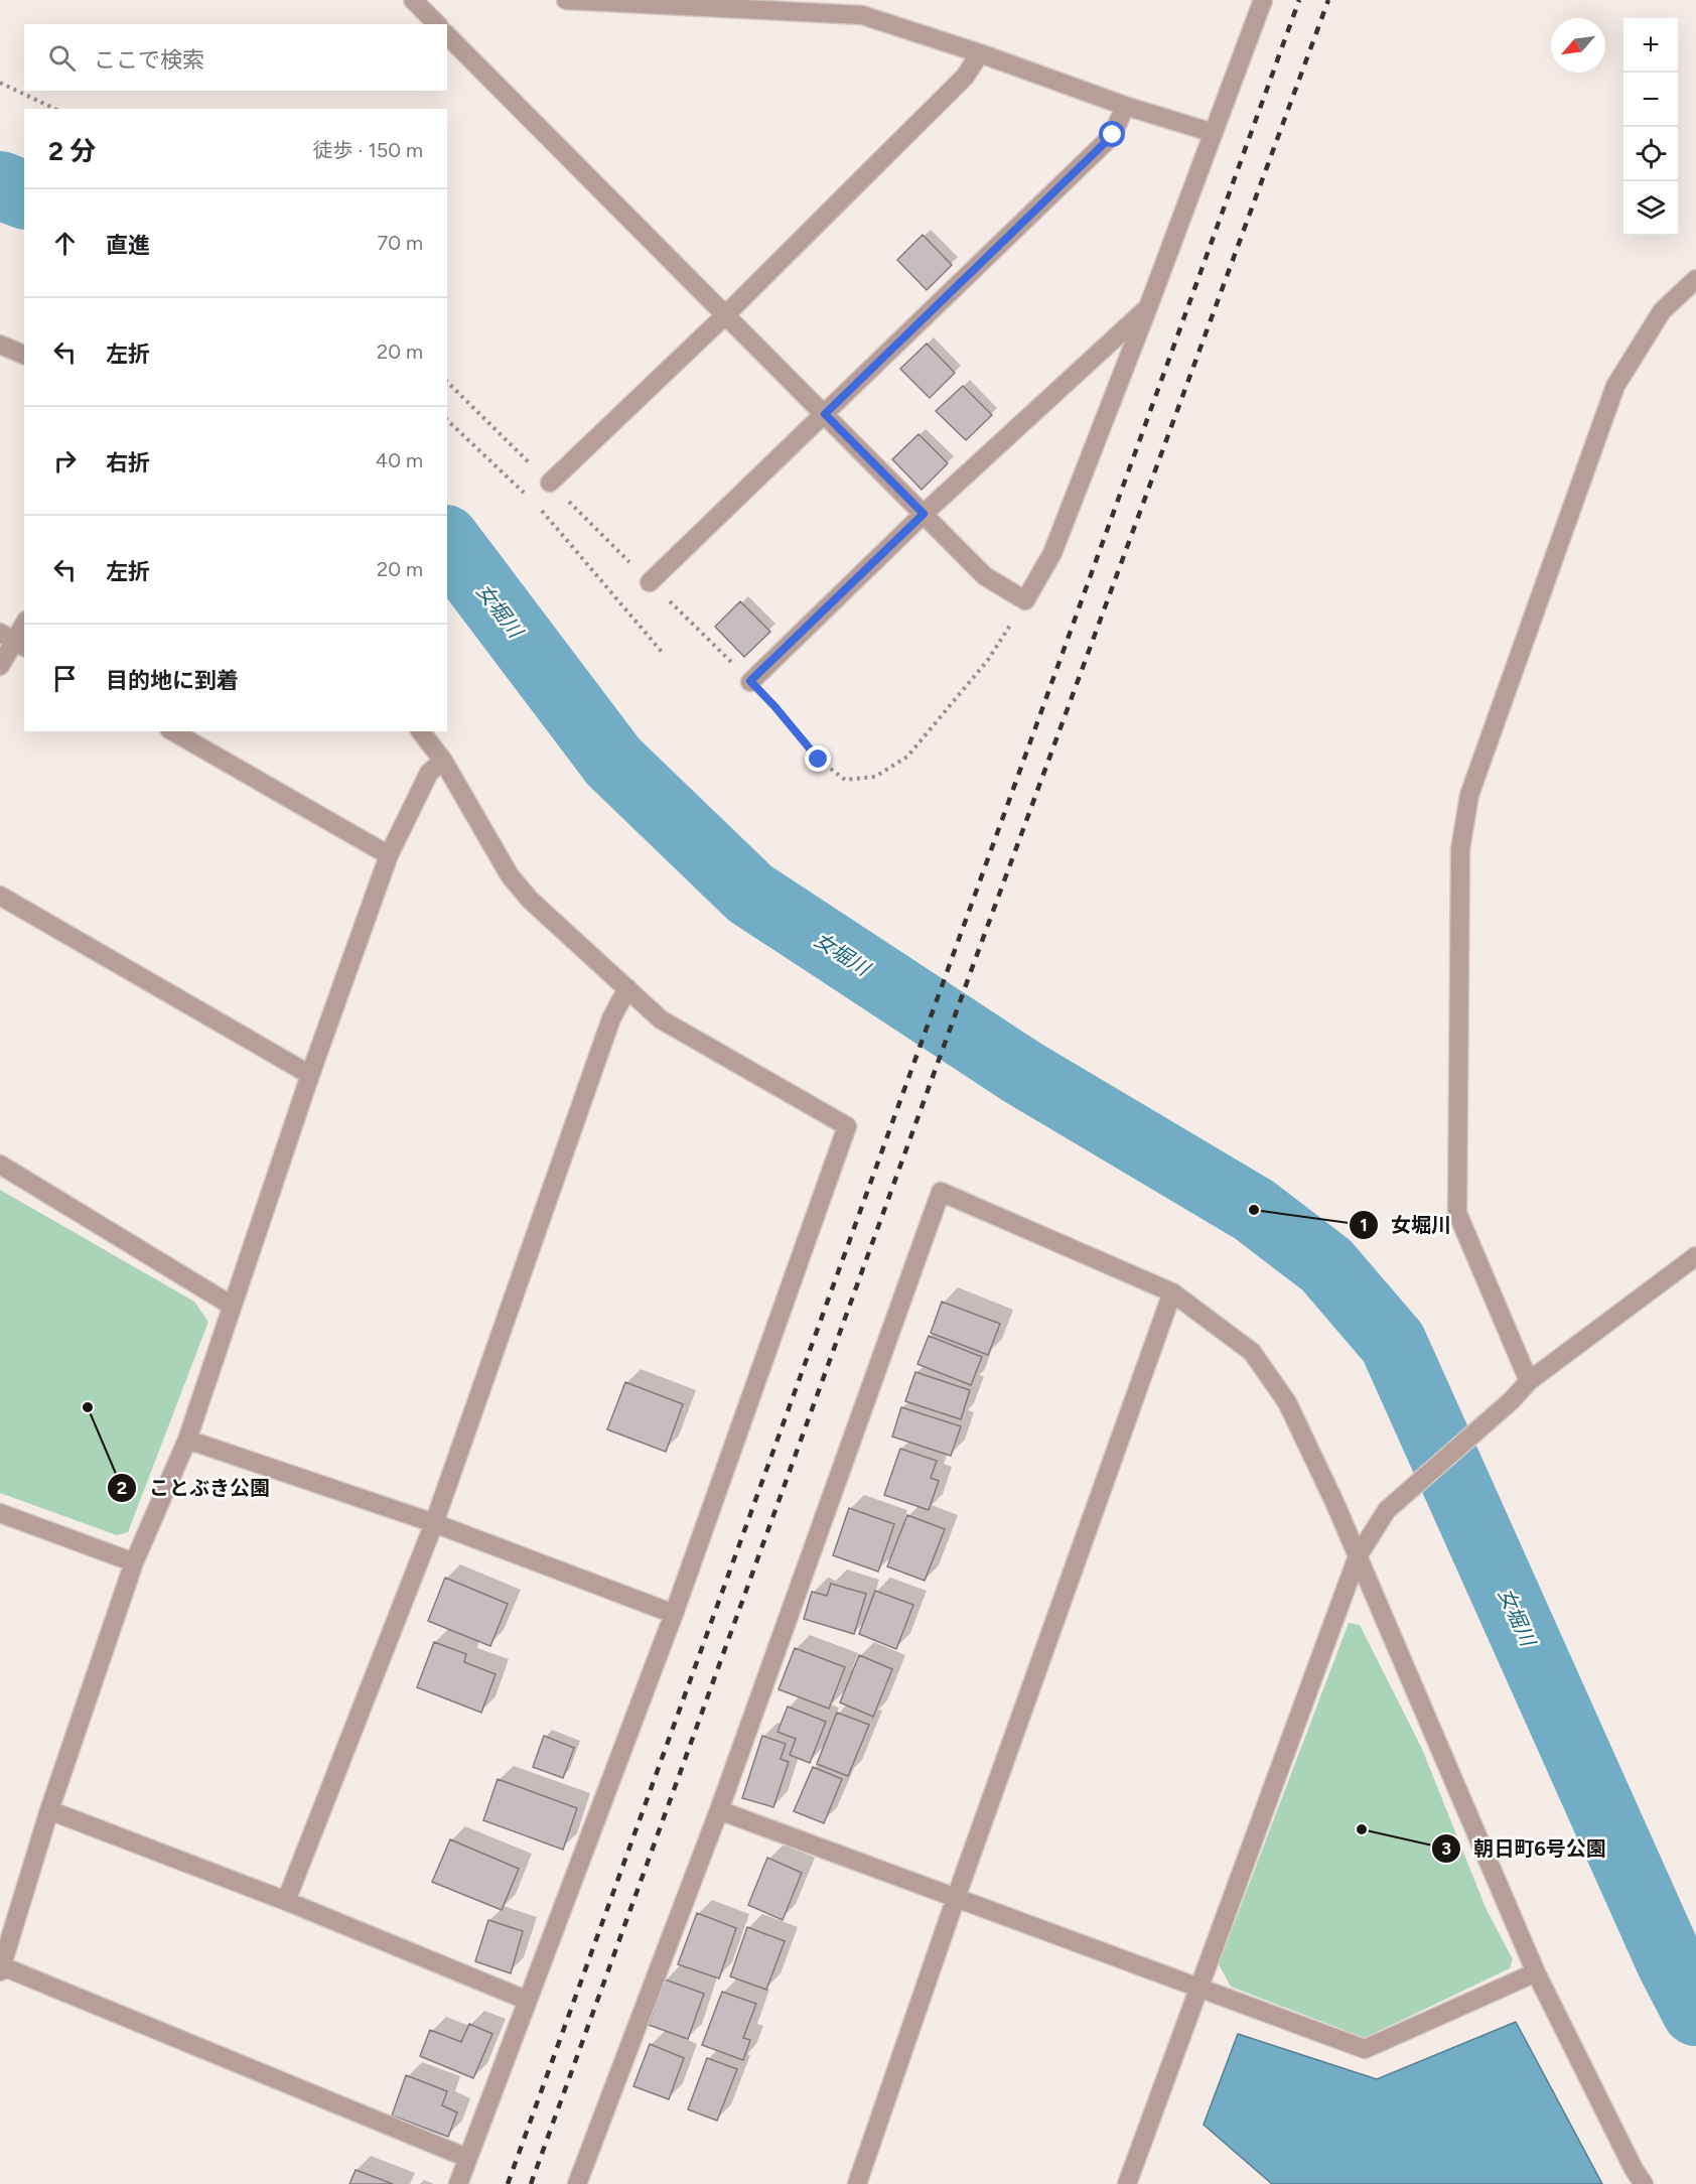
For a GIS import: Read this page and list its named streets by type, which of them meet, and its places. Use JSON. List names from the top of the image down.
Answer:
{
  "water": ["女堀川"],
  "places": ["女堀川", "ことぶき公園", "朝日町6号公園"],
  "north": "bottom left",
  "page": {
    "map_buttons": ["+", "−"],
    "search": "ここで検索",
    "heading": ["2 分", "徒歩 · 150 m"],
    "list": [
      ["直進", "70 m"],
      ["左折", "20 m"],
      ["右折", "40 m"],
      ["左折", "20 m"],
      "目的地に到着"
    ]
  }
}
